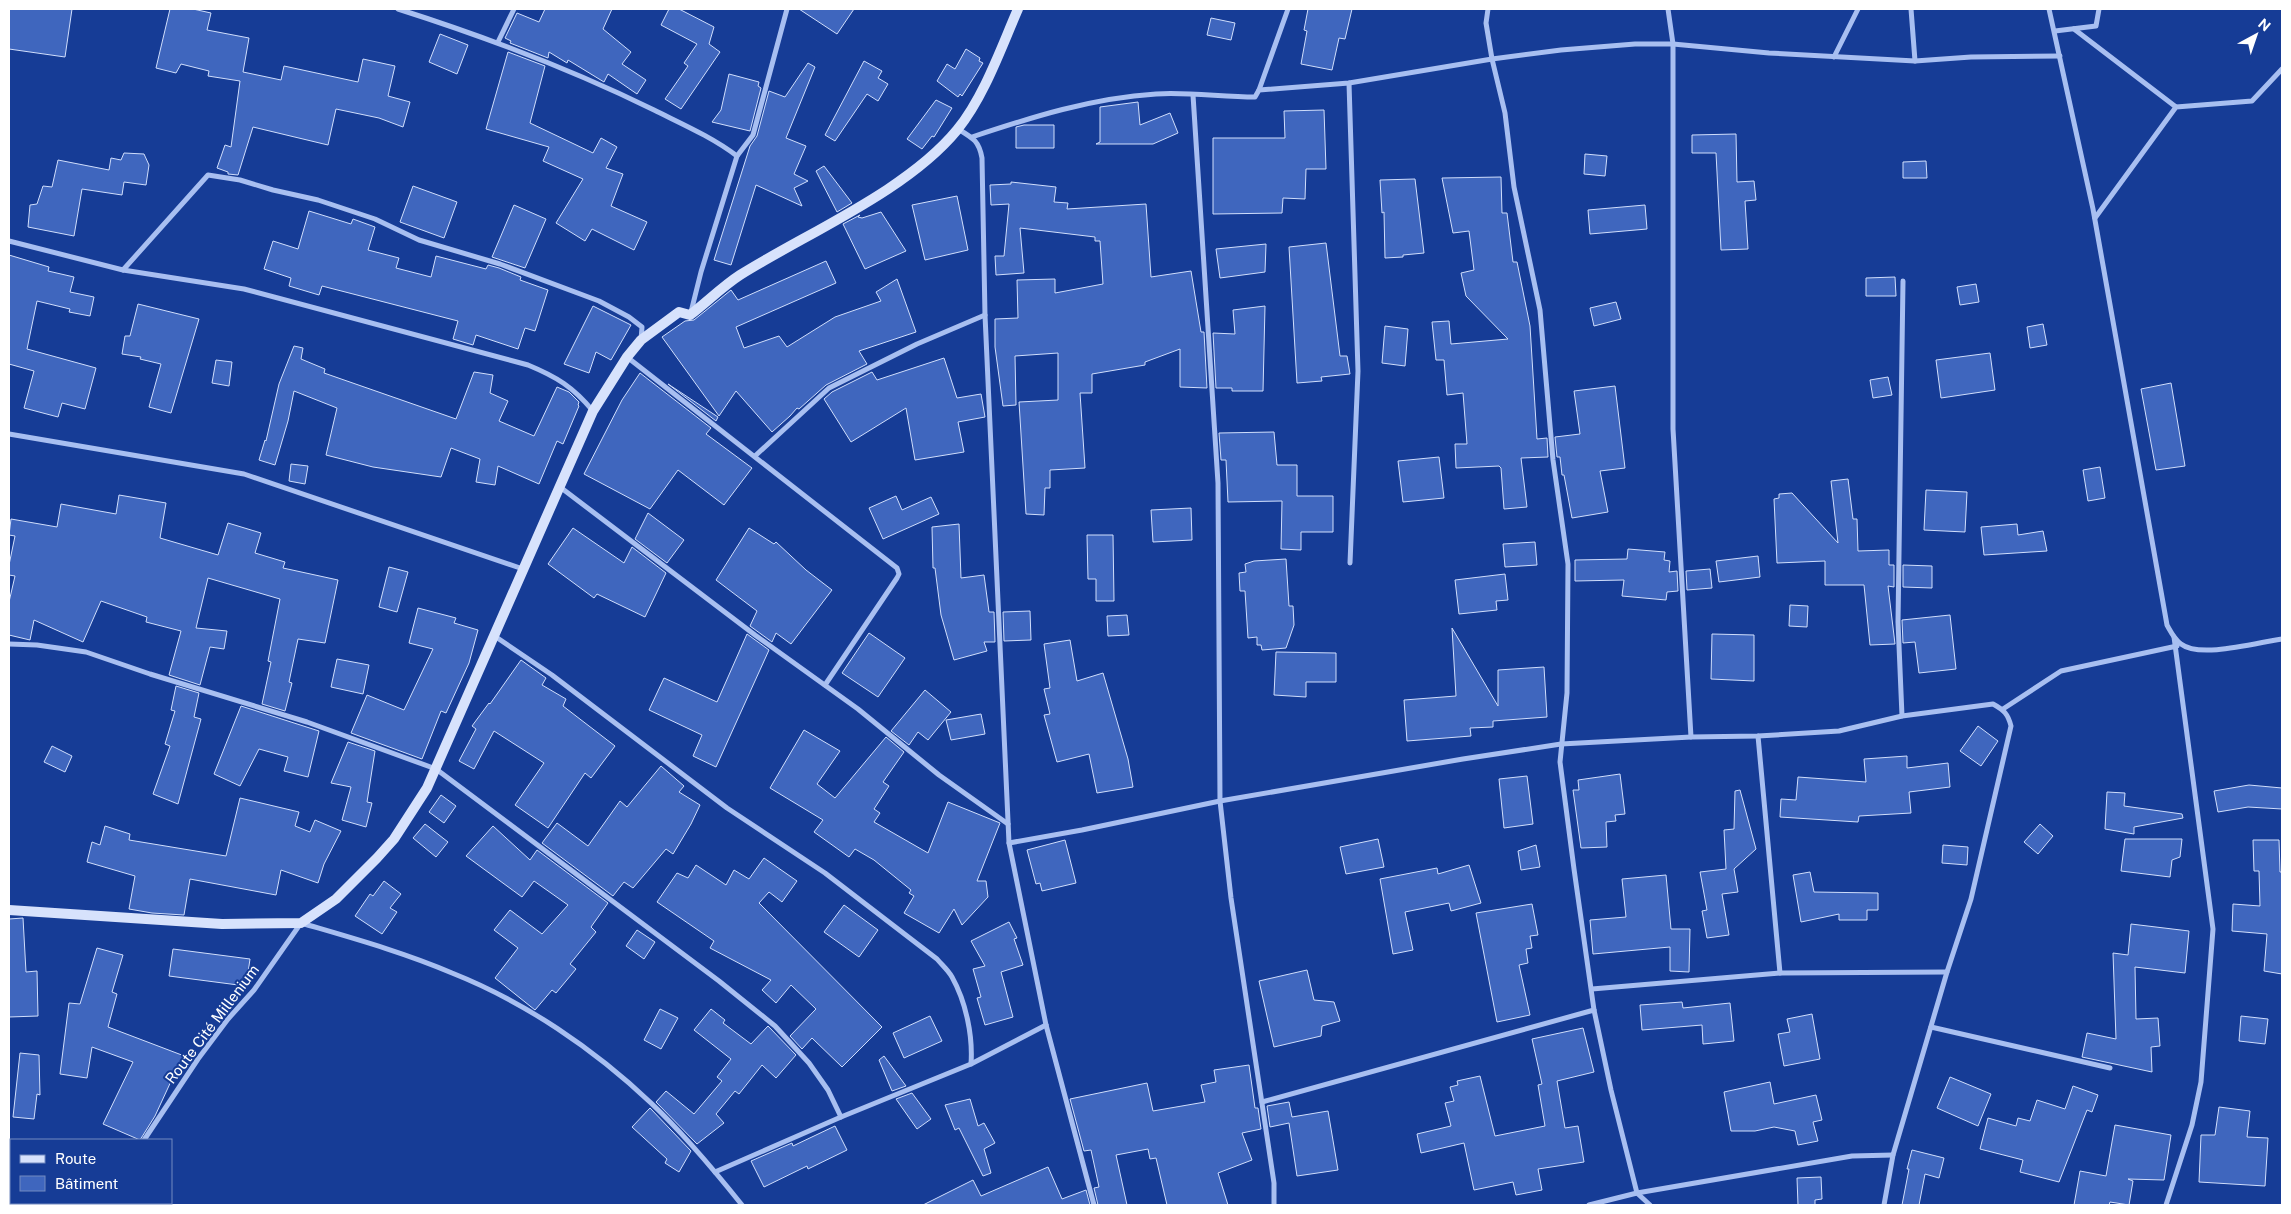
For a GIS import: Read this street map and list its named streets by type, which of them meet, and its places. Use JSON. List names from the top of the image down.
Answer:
{
  "streets": {
    "street": ["Route Cité Millenium"]
  },
  "legend": ["Route", "Bâtiment"],
  "north": "top right"
}
